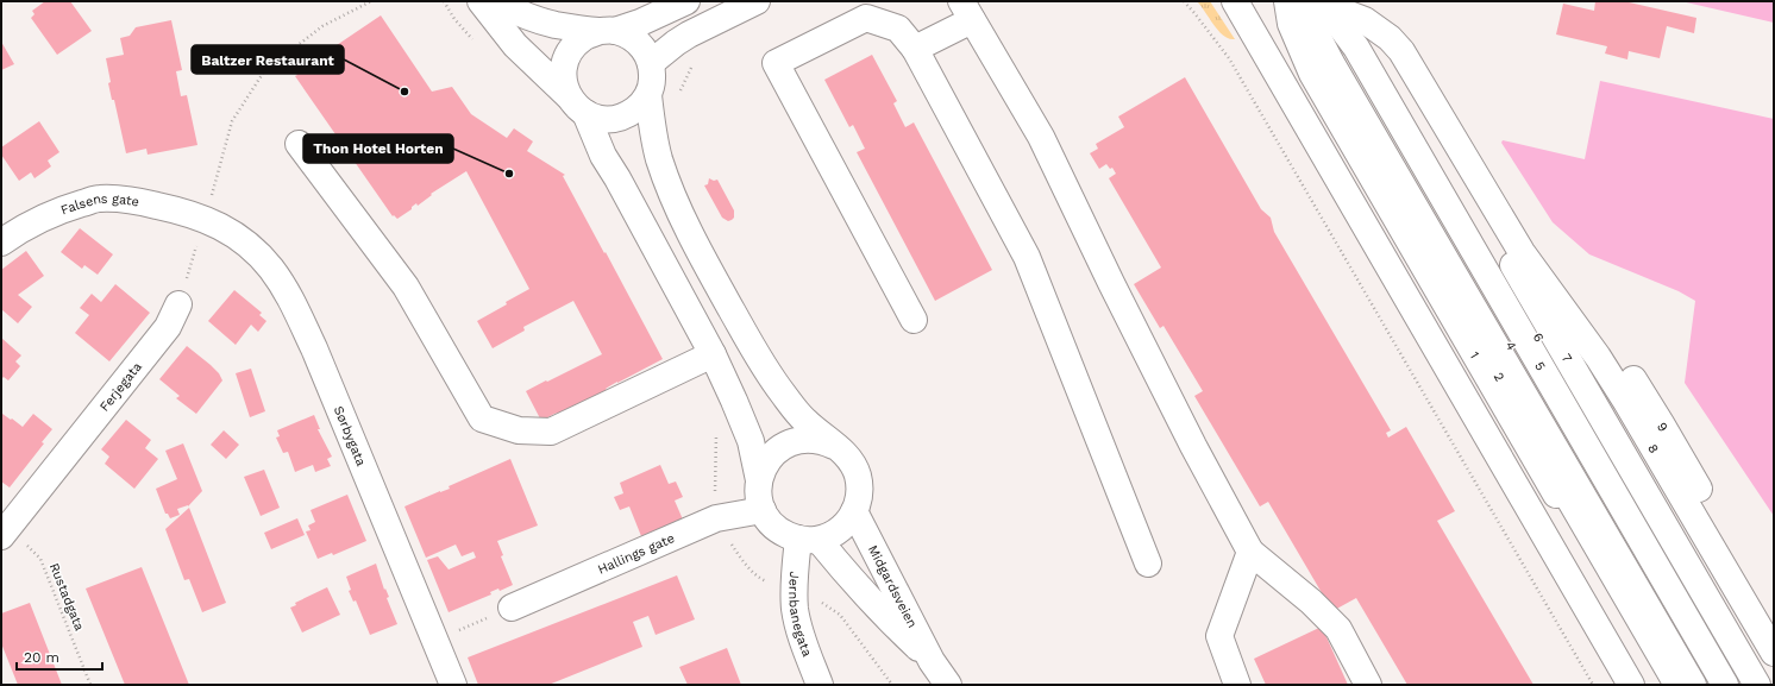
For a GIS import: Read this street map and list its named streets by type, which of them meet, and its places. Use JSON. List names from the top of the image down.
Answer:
{
  "streets": {
    "main road": [
      "Falsens gate",
      "6",
      "4",
      "1",
      "7",
      "5",
      "2",
      "Ferjegata",
      "9",
      "Sørbygata",
      "8",
      "Hallings gate",
      "Midgardsveien",
      "Jernbanegata"
    ],
    "path": ["Rustadgata"]
  },
  "crossings": [
    ["Falsens gate", "Sørbygata"],
    ["6", "4"],
    ["6", "7"],
    ["6", "5"],
    ["4", "7"],
    ["4", "5"],
    ["1", "2"],
    ["7", "5"],
    ["Ferjegata", "Rustadgata"],
    ["9", "8"],
    ["Hallings gate", "Midgardsveien"],
    ["Hallings gate", "Jernbanegata"],
    ["Midgardsveien", "Jernbanegata"]
  ],
  "places": ["Baltzer Restaurant", "Thon Hotel Horten"],
  "scale_bar": "20 m"
}
